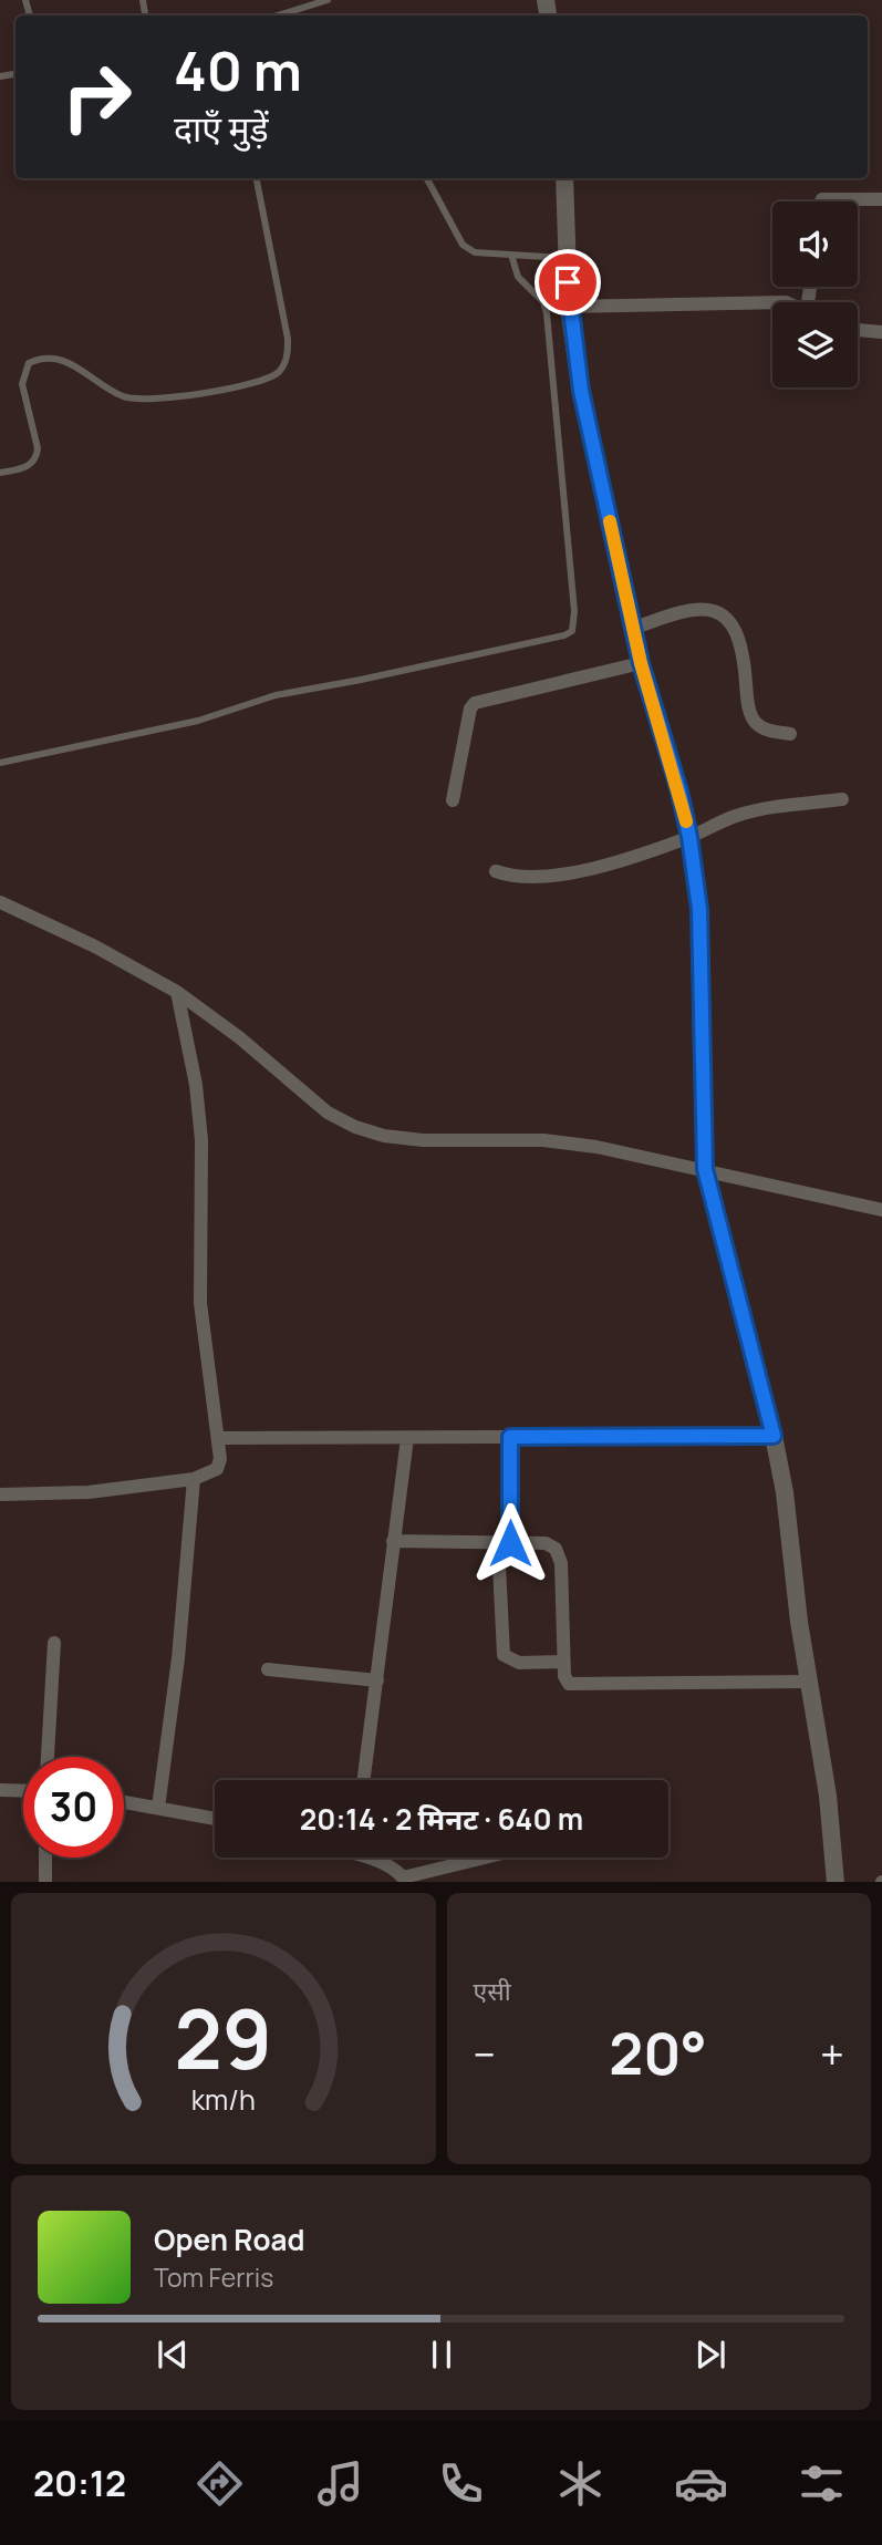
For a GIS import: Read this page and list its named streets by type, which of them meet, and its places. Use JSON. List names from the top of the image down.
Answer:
{
  "page": {
    "turn": ["40 m", "दाएँ मुड़ें"],
    "limit": "30",
    "trip": "20:14 · 2 मिनट · 640 m",
    "tile": "एसी",
    "heat": ["−", "20°", "+"],
    "song": ["Open Road", "Tom Ferris"],
    "tabs": "20:12",
    "gauge": ["29", "km/h"]
  }
}
